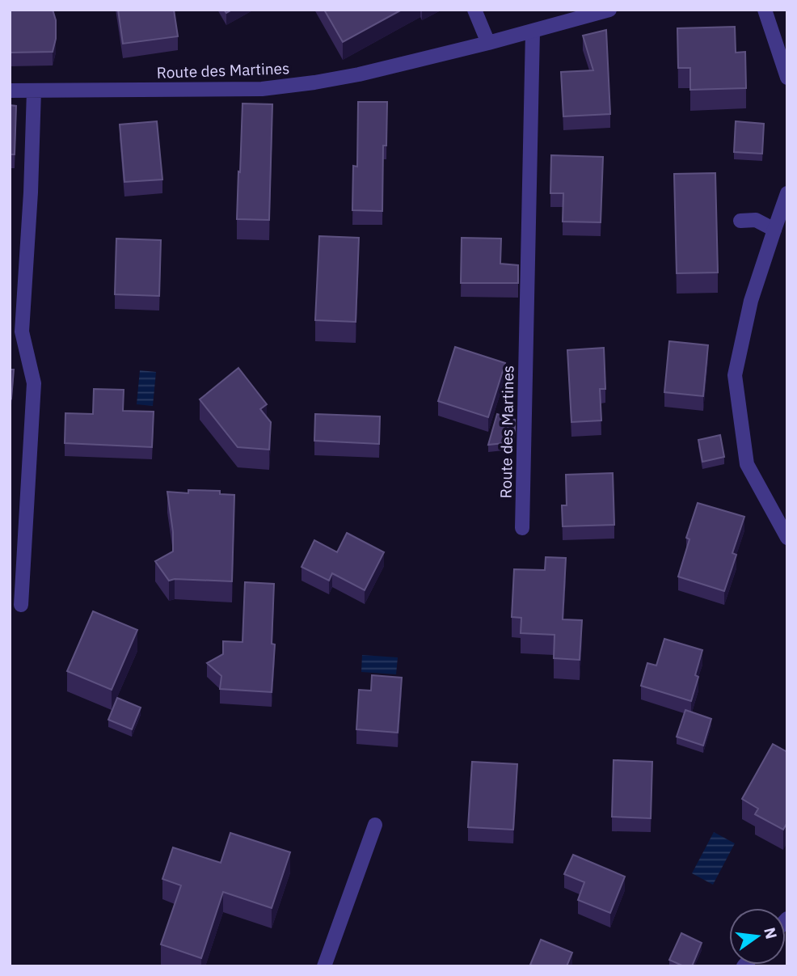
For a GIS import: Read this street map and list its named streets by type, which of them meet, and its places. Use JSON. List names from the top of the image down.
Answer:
{
  "streets": {
    "street": ["Route des Martines"]
  },
  "north": "right"
}
